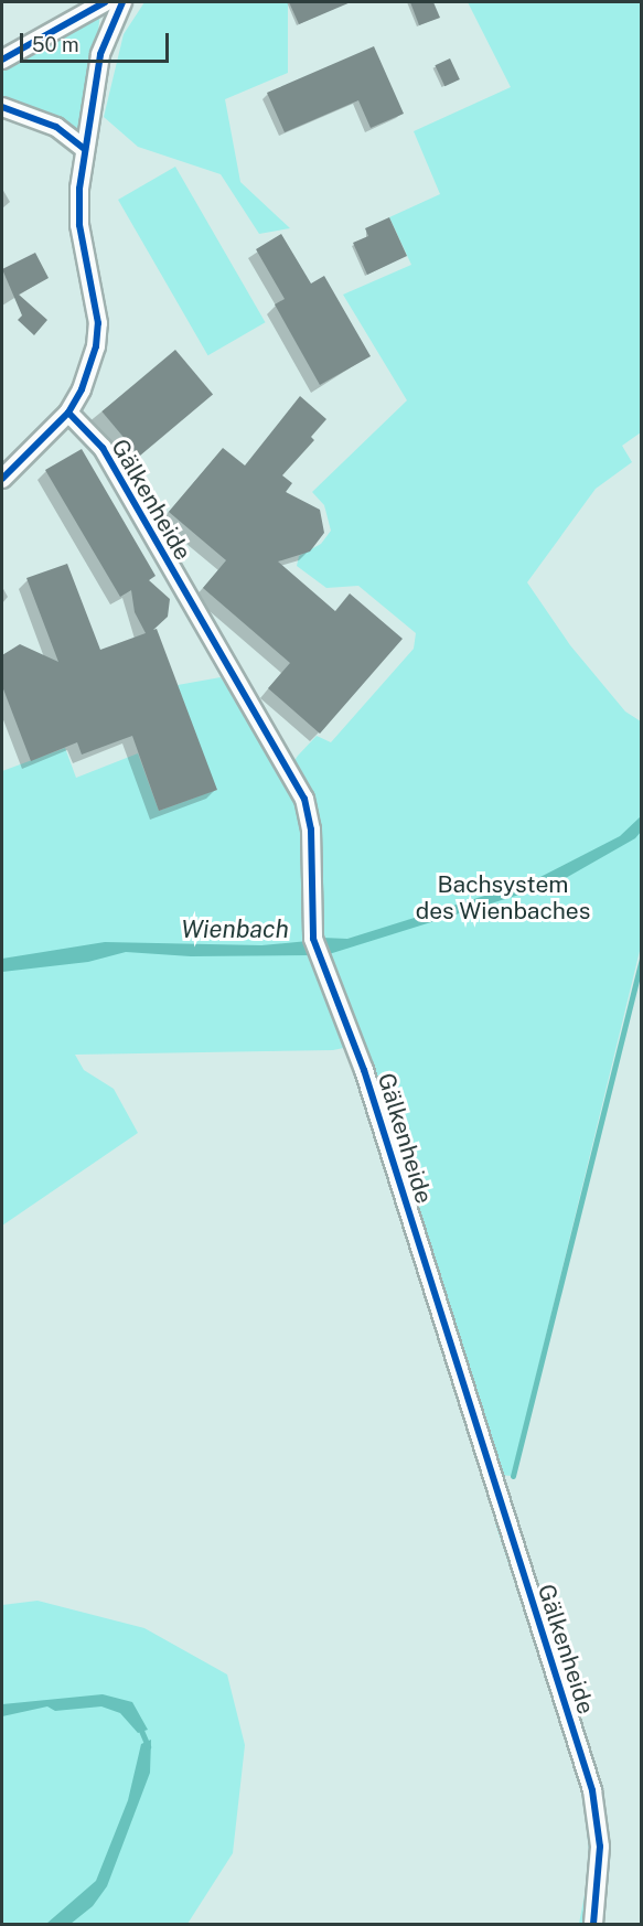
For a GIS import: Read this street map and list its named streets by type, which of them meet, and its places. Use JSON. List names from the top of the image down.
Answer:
{
  "streets": {
    "street": ["Gälkenheide"]
  },
  "water": ["Wienbach"],
  "parks": ["Bachsystem des Wienbaches"],
  "scale_bar": "50 m"
}
